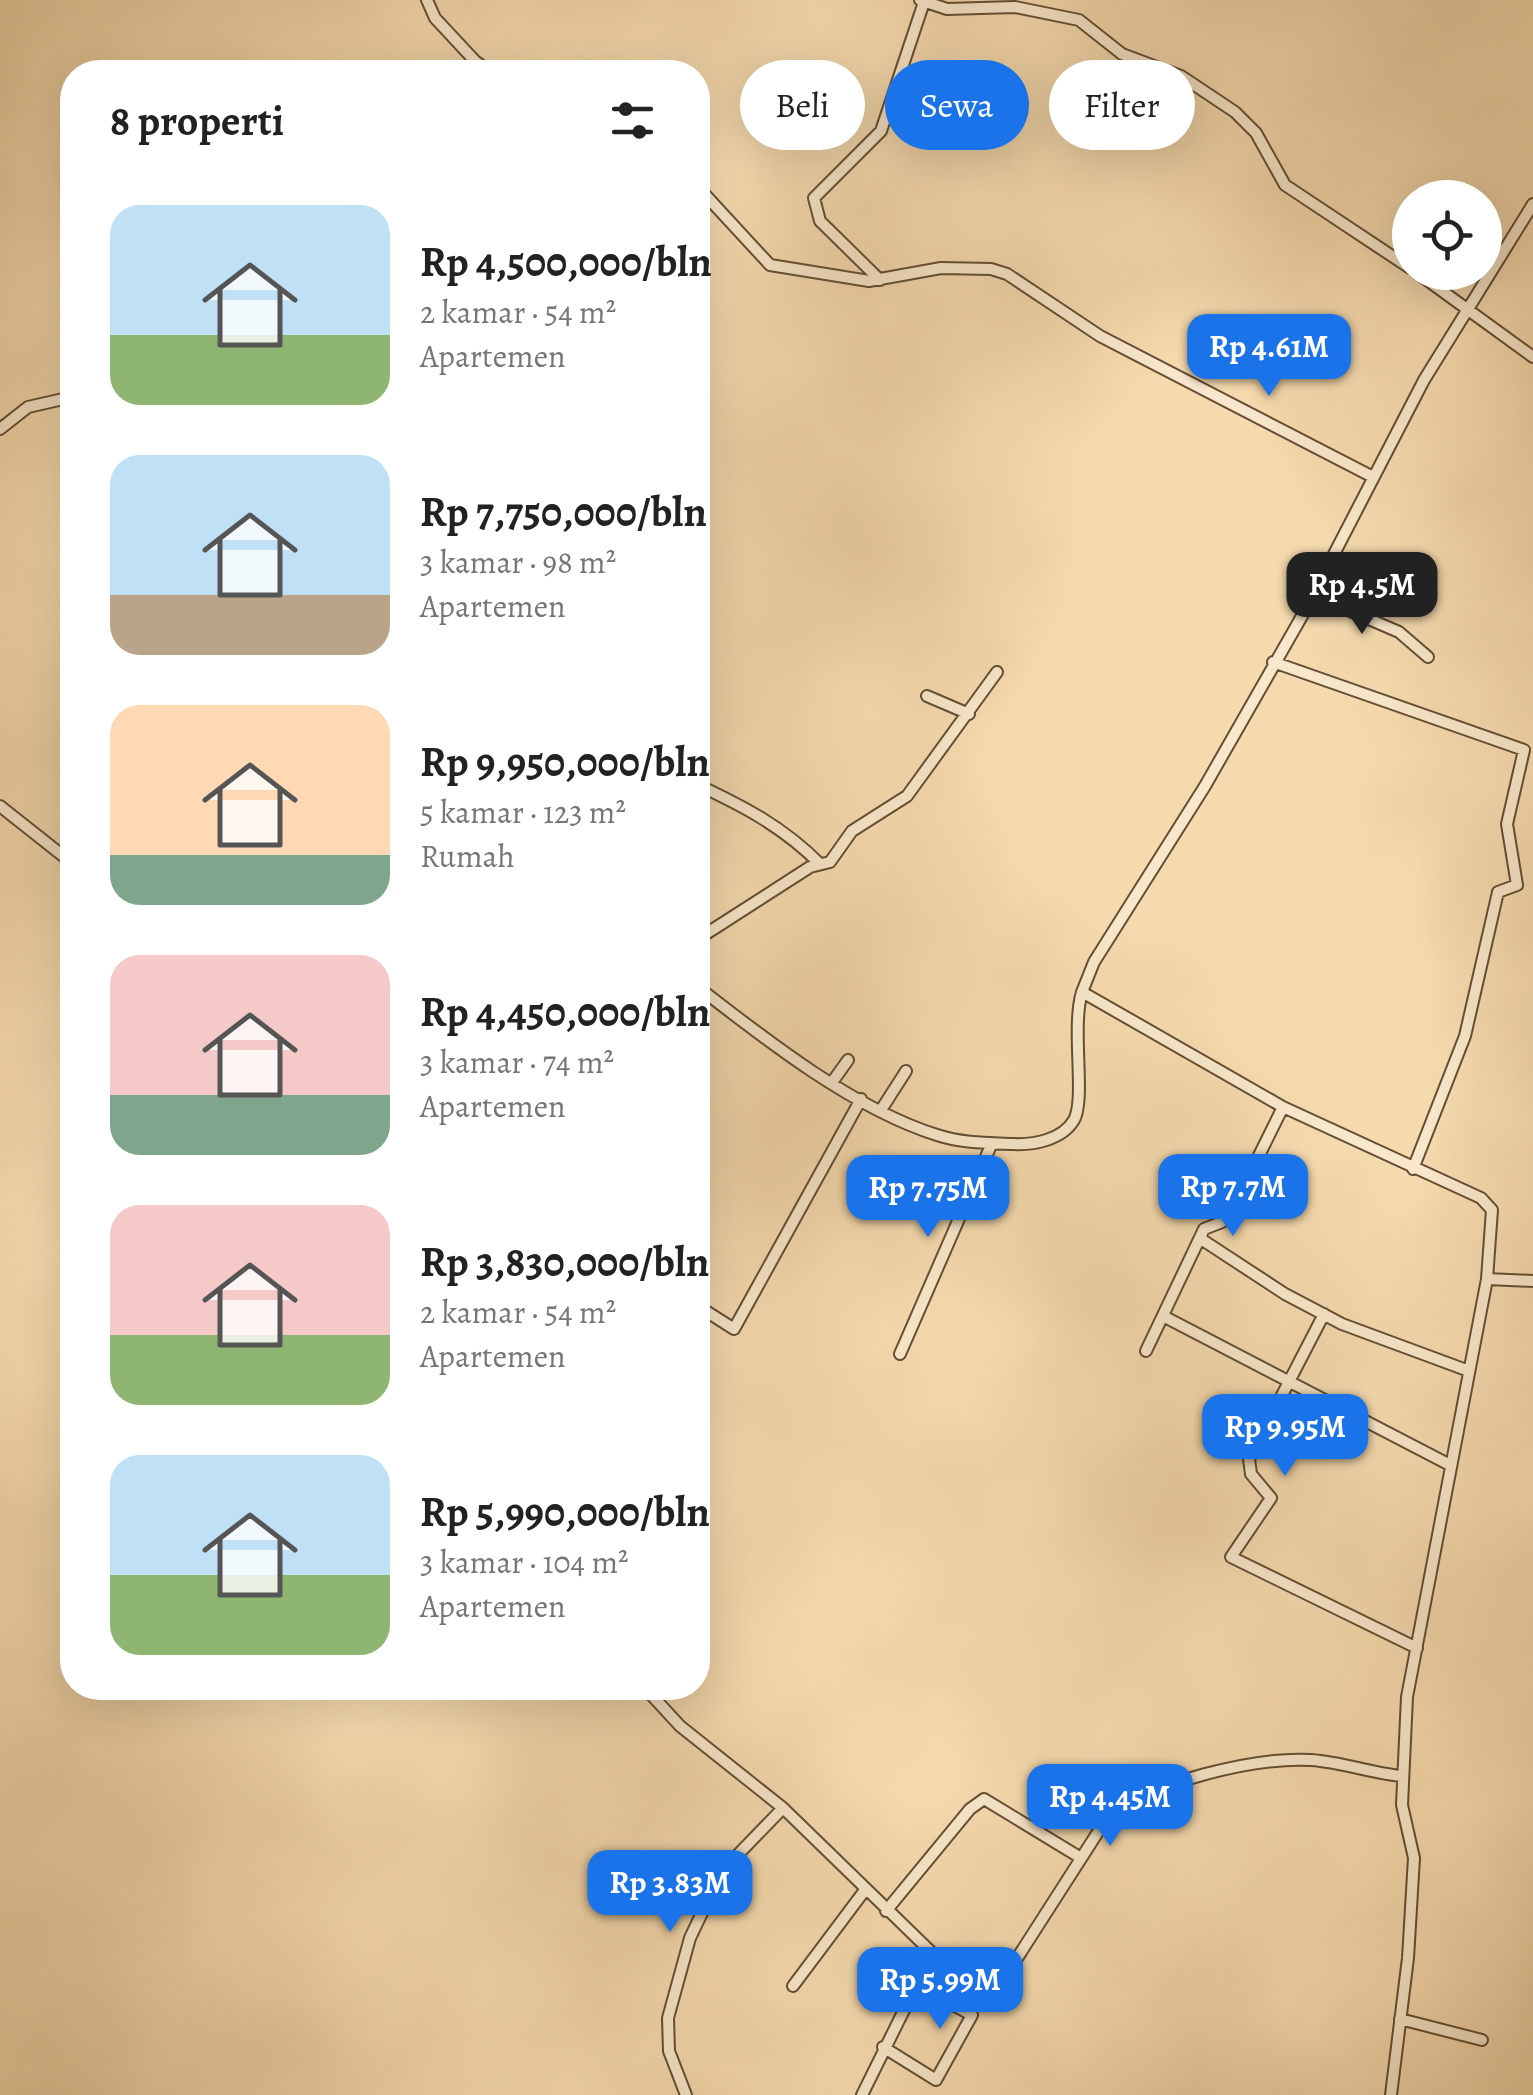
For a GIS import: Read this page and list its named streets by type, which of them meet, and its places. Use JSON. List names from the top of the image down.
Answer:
{
  "page": {
    "chip": ["Beli", "Sewa", "Filter"],
    "heading": "8 properti",
    "list": [
      {
        "name": "Rp 4,500,000/bln",
        "note": "2 kamar · 54 m² · Apartemen"
      },
      {
        "name": "Rp 7,750,000/bln",
        "note": "3 kamar · 98 m² · Apartemen"
      },
      {
        "name": "Rp 9,950,000/bln",
        "note": "5 kamar · 123 m² · Rumah"
      },
      {
        "name": "Rp 4,450,000/bln",
        "note": "3 kamar · 74 m² · Apartemen"
      },
      {
        "name": "Rp 3,830,000/bln",
        "note": "2 kamar · 54 m² · Apartemen"
      },
      {
        "name": "Rp 5,990,000/bln",
        "note": "3 kamar · 104 m² · Apartemen"
      }
    ],
    "price": [
      "Rp 4.61M",
      "Rp 4.5M",
      "Rp 7.7M",
      "Rp 7.75M",
      "Rp 9.95M",
      "Rp 4.45M",
      "Rp 3.83M",
      "Rp 5.99M"
    ]
  }
}
